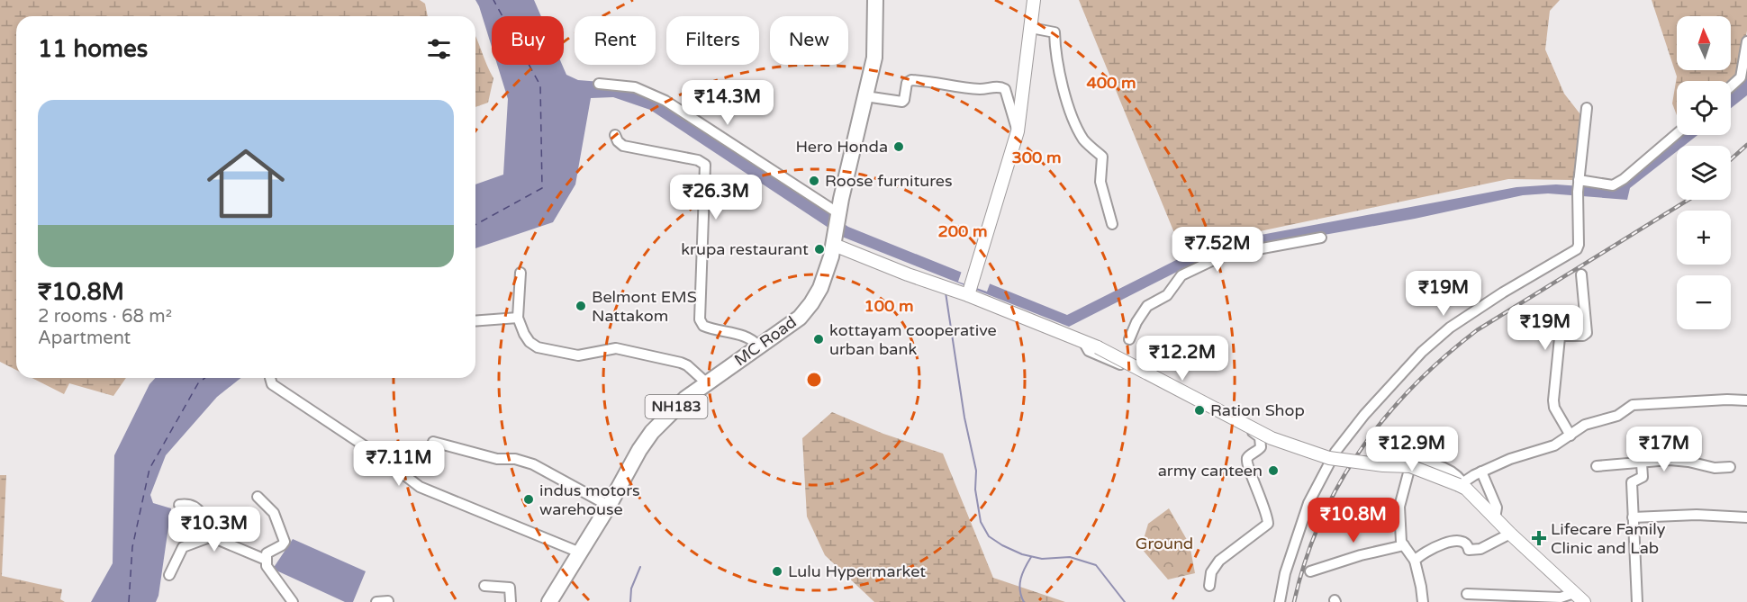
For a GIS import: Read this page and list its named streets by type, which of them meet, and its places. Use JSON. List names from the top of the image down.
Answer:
{
  "streets": {
    "highway": ["MC Road", "NH183"]
  },
  "parks": ["Ground"],
  "places": {
    "other": [
      "Hero Honda",
      "Roose furnitures",
      "krupa restaurant",
      "Belmont EMS Nattakom",
      "kottayam cooperative urban bank",
      "Ration Shop",
      "army canteen",
      "indus motors warehouse",
      "Lulu Hypermarket"
    ],
    "health": ["Lifecare Family Clinic and Lab"]
  },
  "north": "top",
  "page": {
    "map_buttons": ["+", "−"],
    "chip": [
      "Buy",
      "Rent",
      "Filters",
      "New"
    ],
    "heading": "11 homes",
    "price": [
      "₹14.3M",
      "₹26.3M",
      "₹7.52M",
      "₹19M",
      "₹19M",
      "₹12.2M",
      "₹12.9M",
      "₹17M",
      "₹7.11M",
      "₹10.8M",
      "₹10.3M"
    ],
    "list": [
      {
        "name": "₹10.8M",
        "note": "2 rooms · 68 m² · Apartment"
      }
    ]
  },
  "rings": [
    "400 m",
    "300 m",
    "200 m",
    "100 m"
  ]
}
